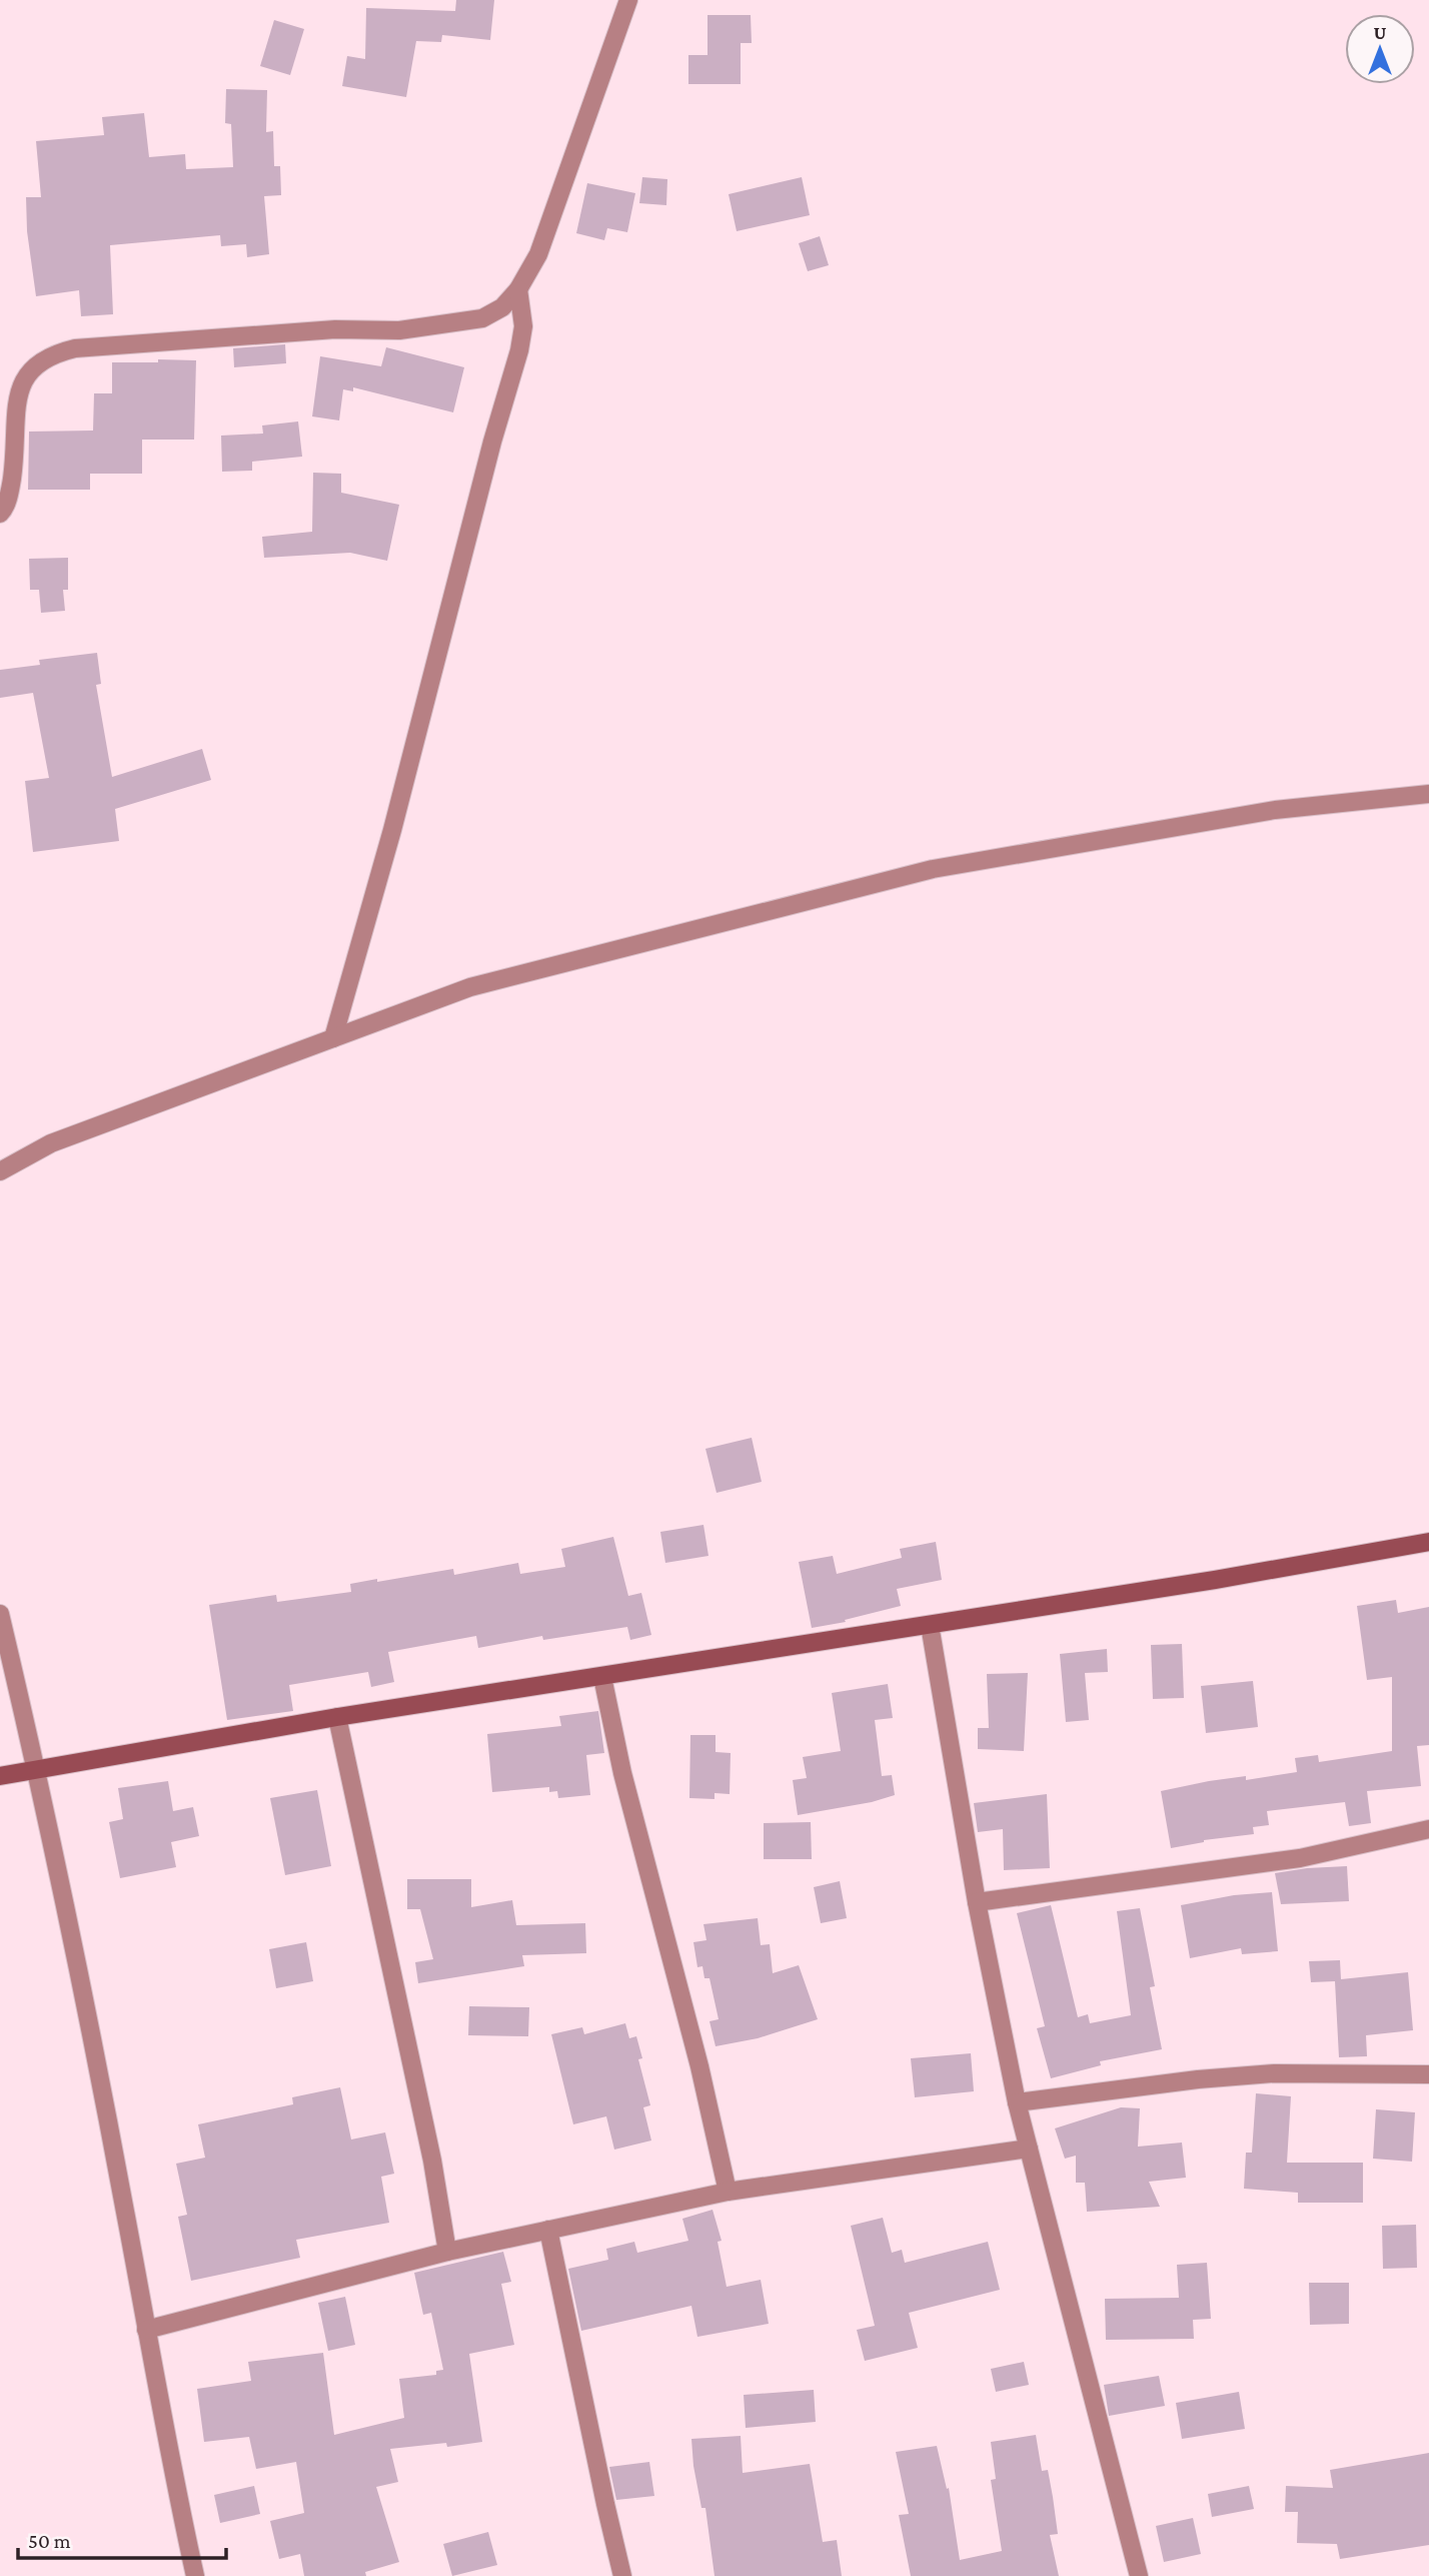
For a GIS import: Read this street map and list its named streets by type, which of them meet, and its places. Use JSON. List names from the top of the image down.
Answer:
{
  "scale_bar": "50 m",
  "north": "top"
}
